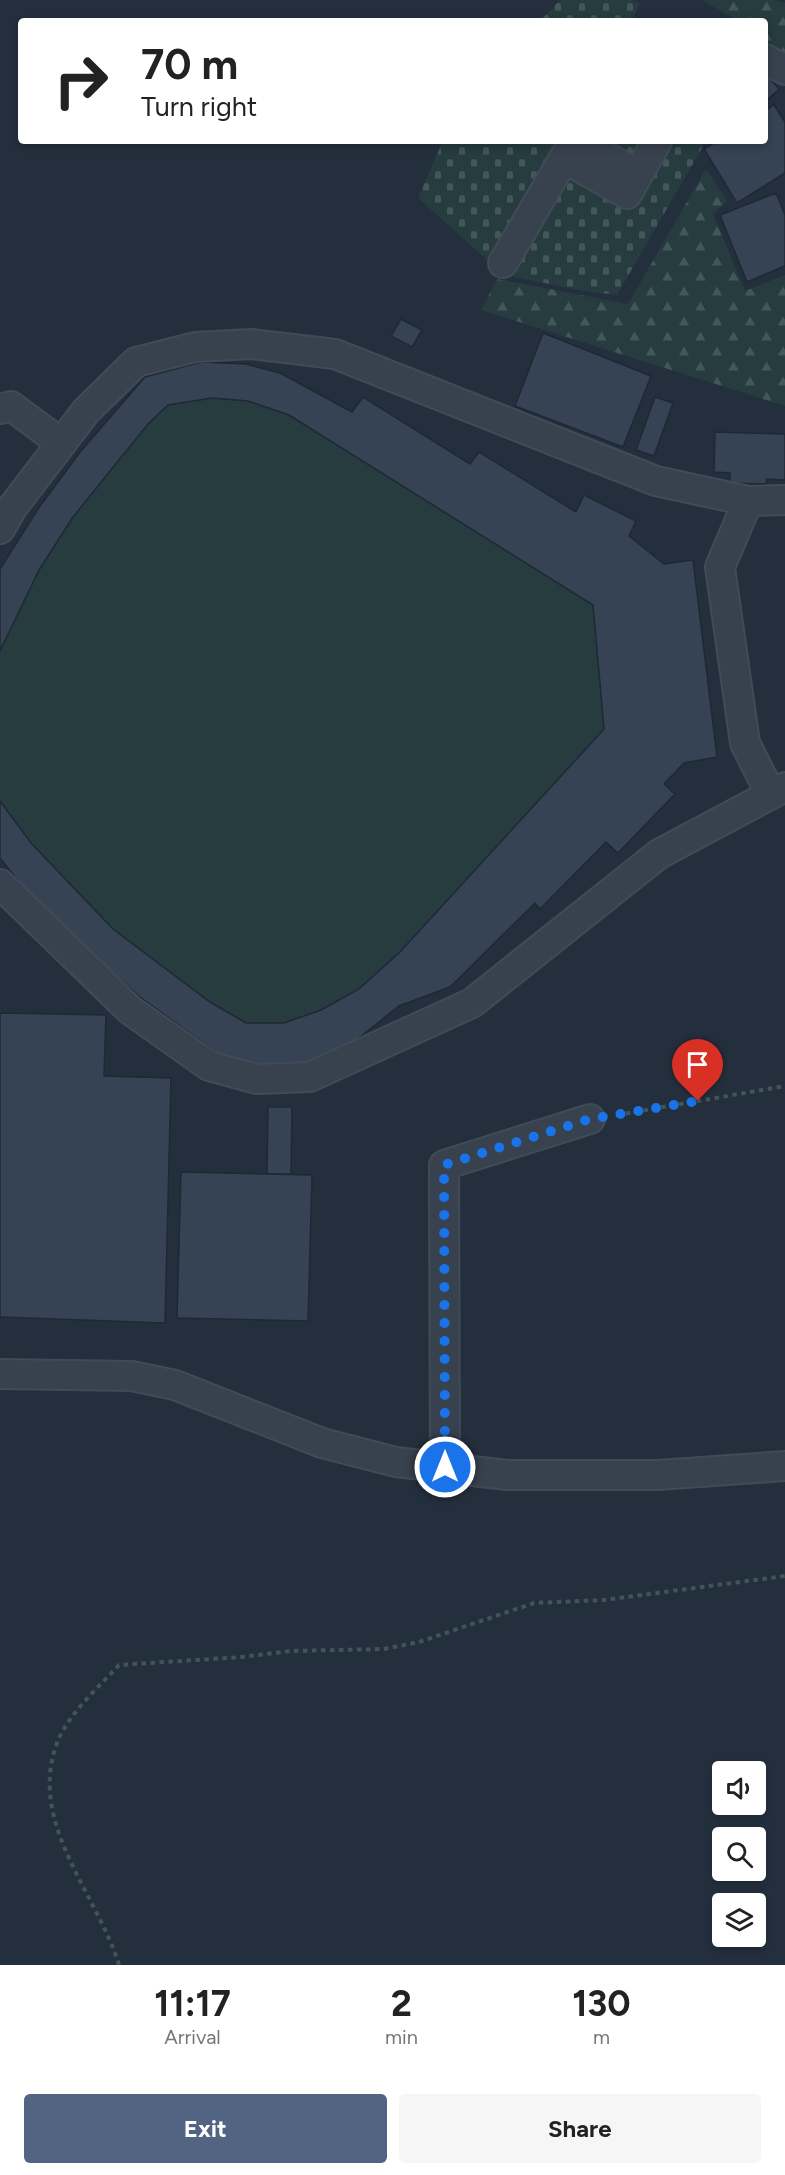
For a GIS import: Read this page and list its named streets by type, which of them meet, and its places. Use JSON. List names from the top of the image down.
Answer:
{
  "page": {
    "turn": ["70 m", "Turn right"],
    "eta": [
      "11:17",
      "Arrival",
      "2",
      "min",
      "130",
      "m"
    ],
    "buttons": ["Exit", "Share"]
  }
}
